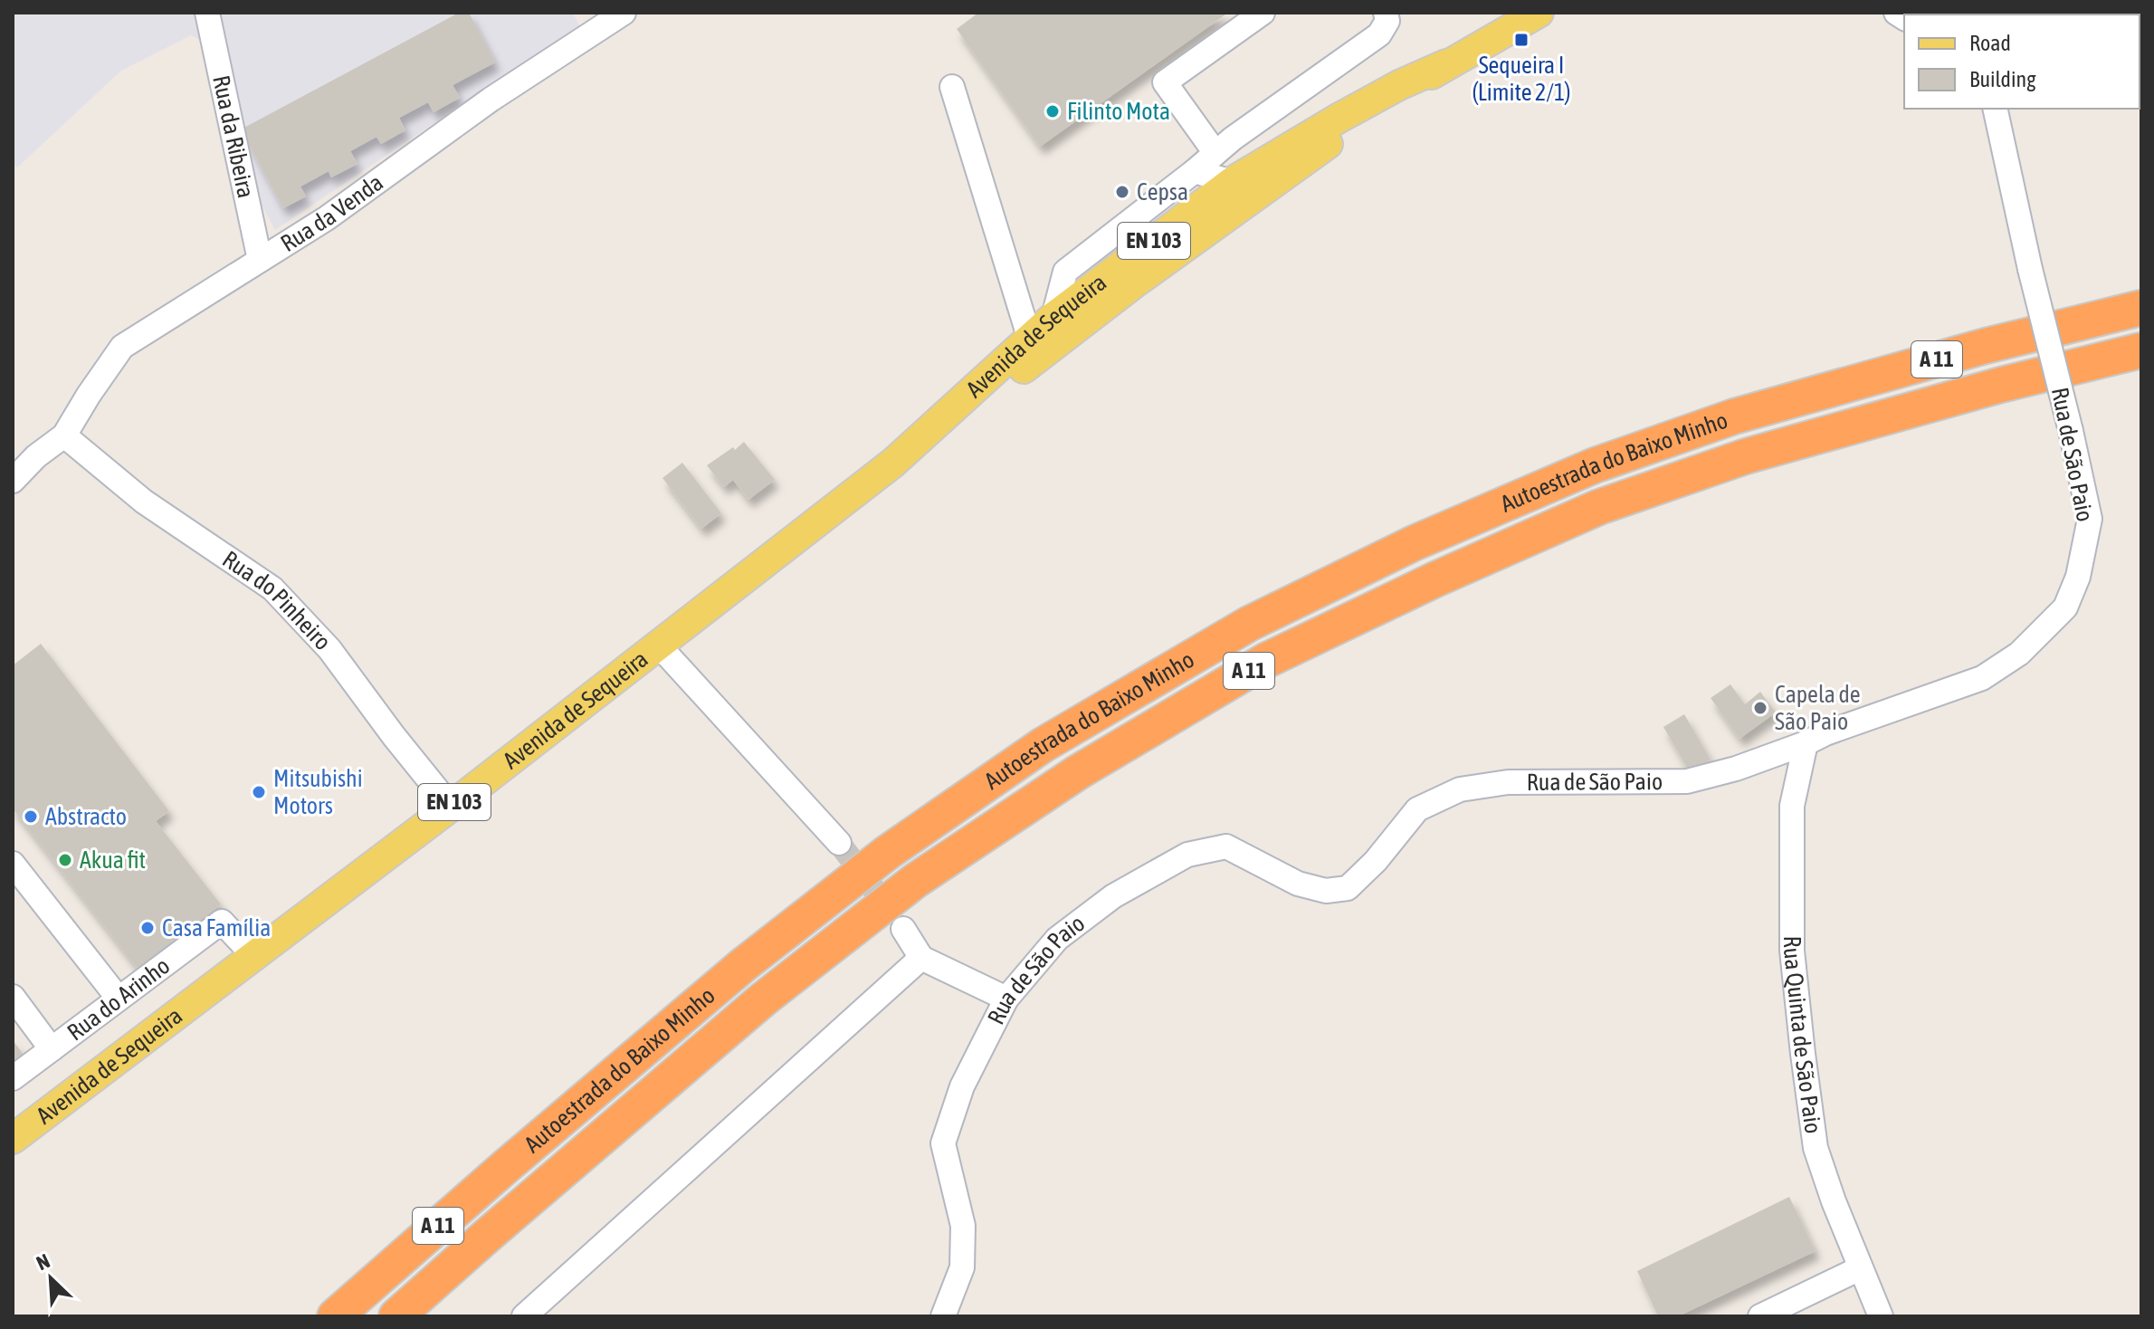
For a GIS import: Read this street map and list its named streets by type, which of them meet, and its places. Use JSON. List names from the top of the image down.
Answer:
{
  "streets": {
    "highway": ["A 11", "Autoestrada do Baixo Minho"],
    "main road": ["EN 103", "Avenida de Sequeira"],
    "street": [
      "Rua da Ribeira",
      "Rua da Venda",
      "Rua de São Paio",
      "Rua do Pinheiro",
      "Rua do Arinho",
      "Rua Quinta de São Paio"
    ]
  },
  "crossings": [
    ["Rua da Ribeira", "Rua da Venda"],
    ["Rua da Venda", "Rua do Pinheiro"],
    ["Avenida de Sequeira", "Rua do Pinheiro"],
    ["Avenida de Sequeira", "Rua do Arinho"],
    ["Rua de São Paio", "Rua Quinta de São Paio"]
  ],
  "places": {
    "transit": ["Sequeira I (Limite 2/1)"],
    "other": [
      "Filinto Mota",
      "Cepsa",
      "Capela de São Paio",
      "Mitsubishi Motors",
      "Abstracto",
      "Akua fit",
      "Casa Família"
    ]
  },
  "legend": ["Road", "Building"],
  "north": "top left"
}
